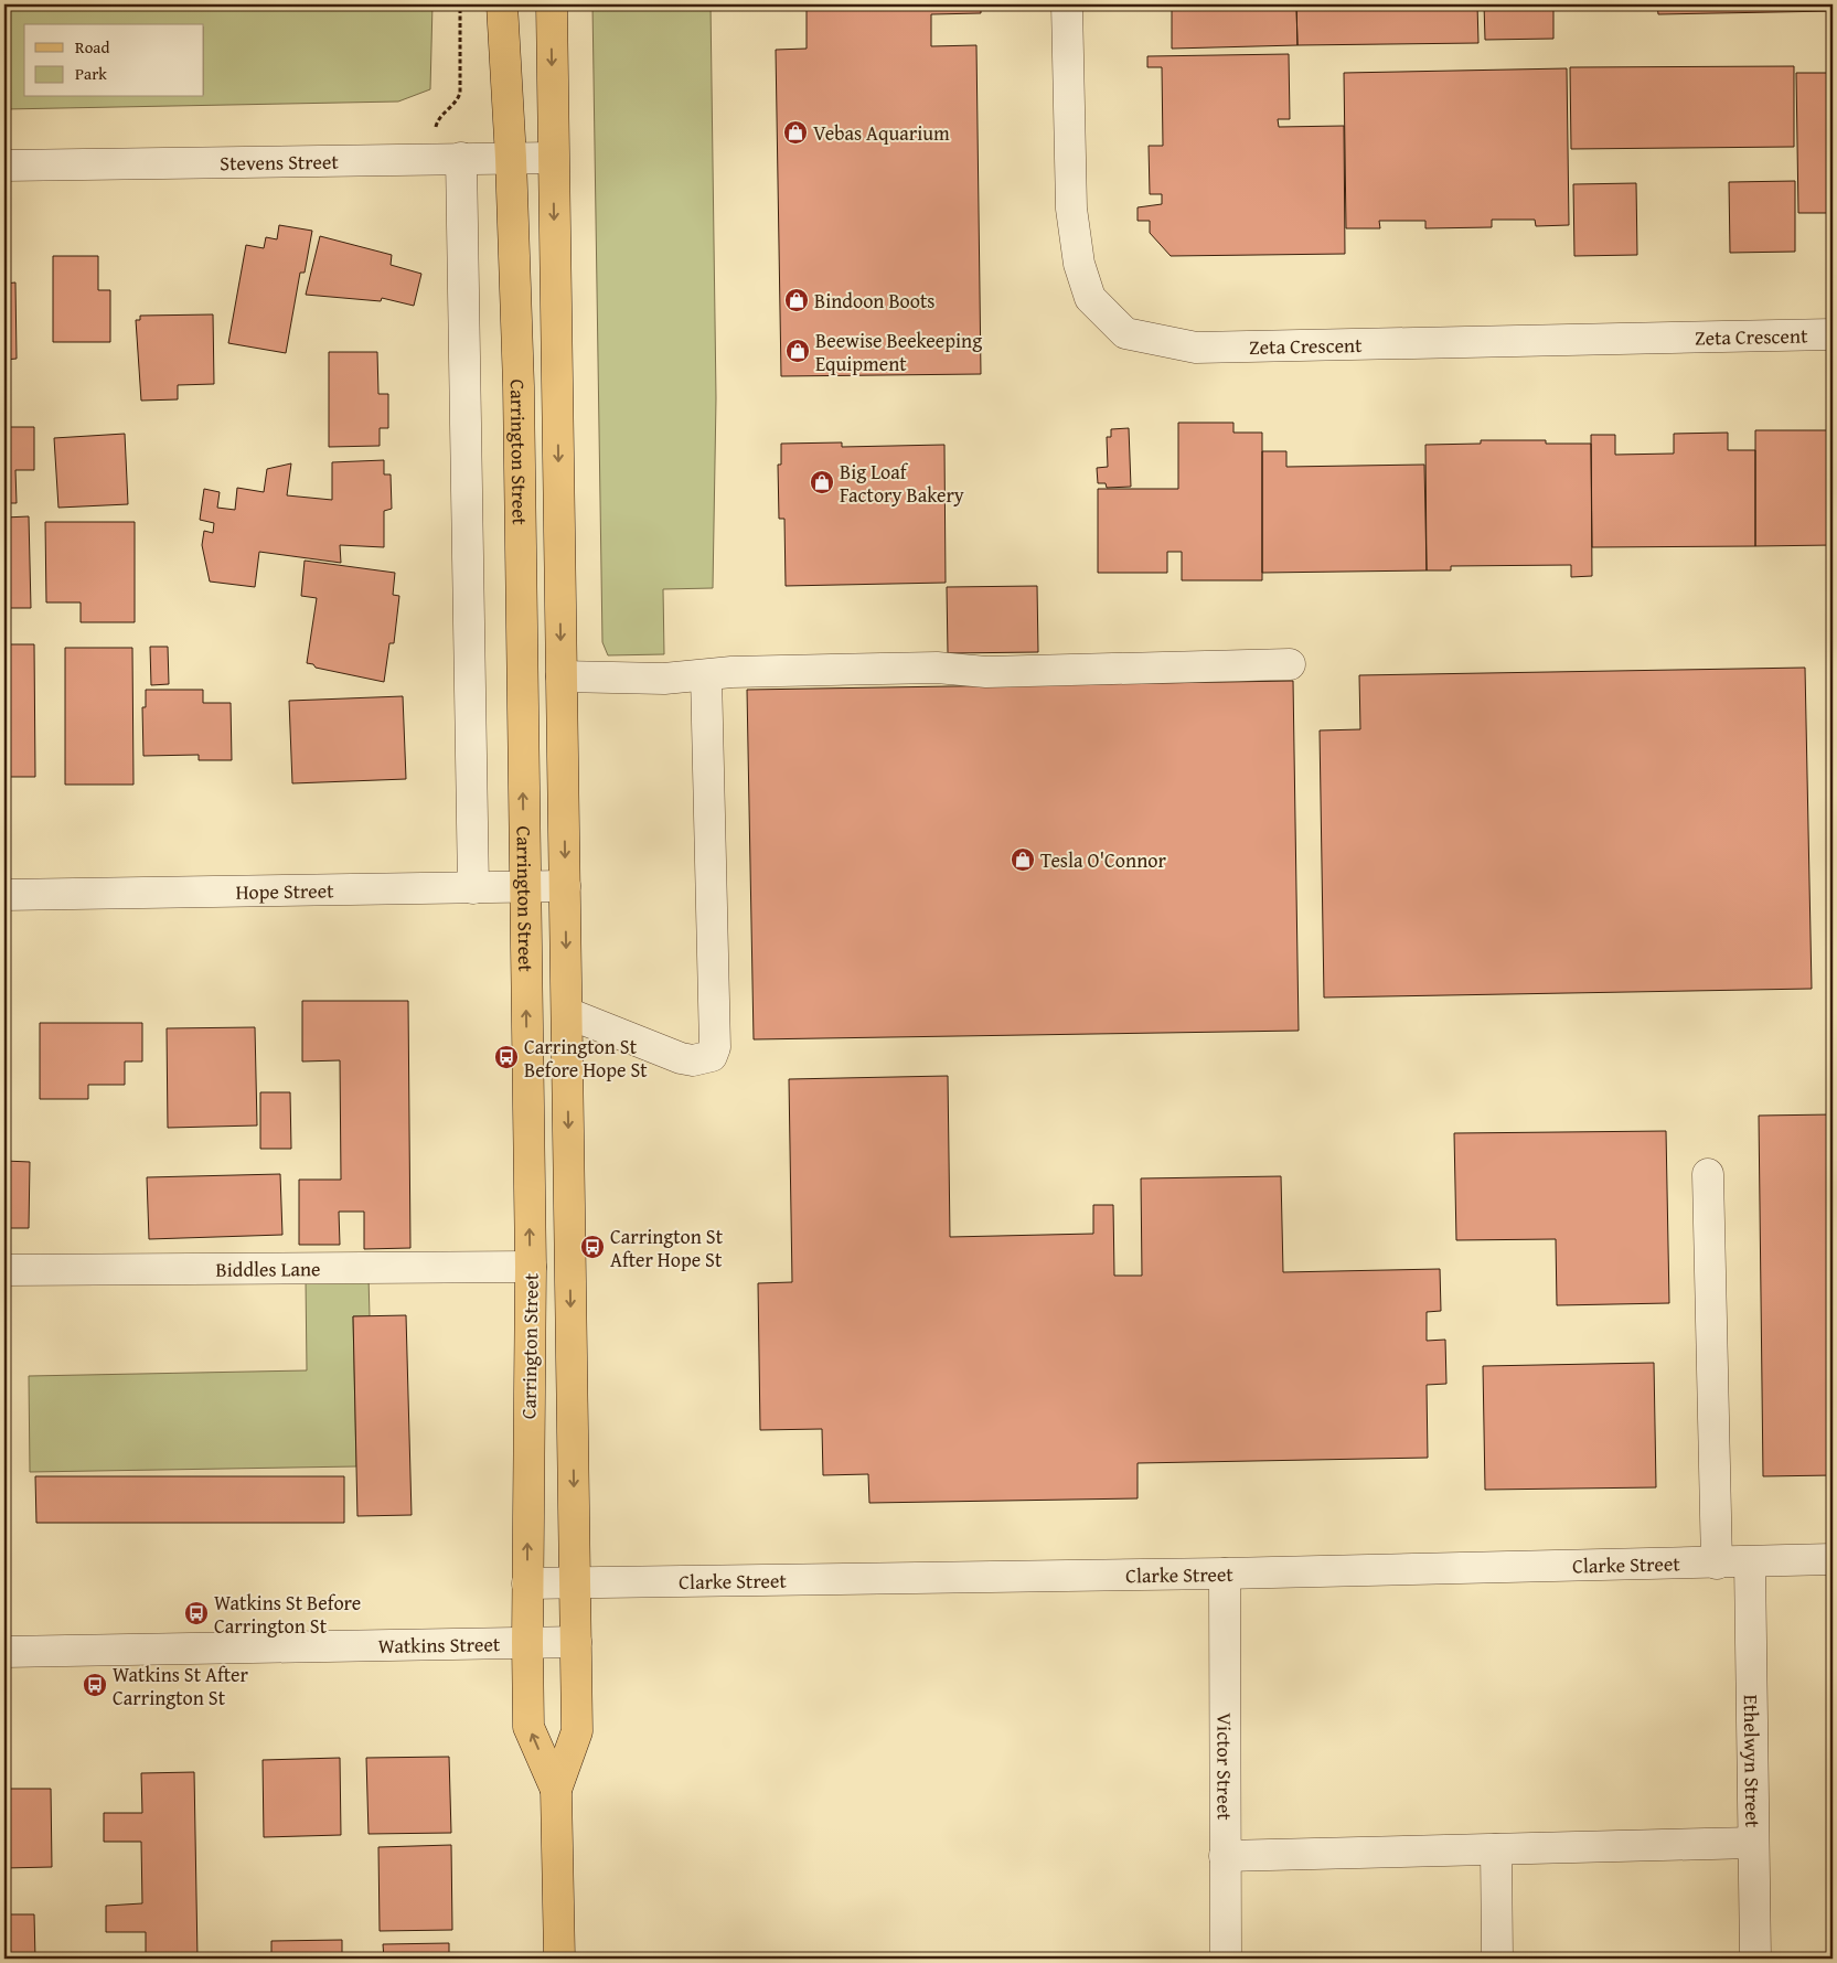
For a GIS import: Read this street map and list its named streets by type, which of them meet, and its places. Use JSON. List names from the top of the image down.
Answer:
{
  "streets": {
    "main road": ["Carrington Street"],
    "street": [
      "Stevens Street",
      "Zeta Crescent",
      "Hope Street",
      "Biddles Lane",
      "Clarke Street",
      "Watkins Street",
      "Ethelwyn Street",
      "Victor Street"
    ]
  },
  "crossings": [
    ["Stevens Street", "Carrington Street"],
    ["Carrington Street", "Hope Street"],
    ["Carrington Street", "Biddles Lane"],
    ["Carrington Street", "Clarke Street"],
    ["Carrington Street", "Watkins Street"],
    ["Clarke Street", "Ethelwyn Street"],
    ["Clarke Street", "Victor Street"]
  ],
  "places": {
    "shop": [
      "Vebas Aquarium",
      "Bindoon Boots",
      "Beewise Beekeeping Equipment",
      "Big Loaf Factory Bakery",
      "Tesla O'Connor"
    ],
    "bus stop": [
      "Carrington St Before Hope St",
      "Carrington St After Hope St",
      "Watkins St Before Carrington St",
      "Watkins St After Carrington St"
    ]
  },
  "legend": ["Road", "Park"]
}
